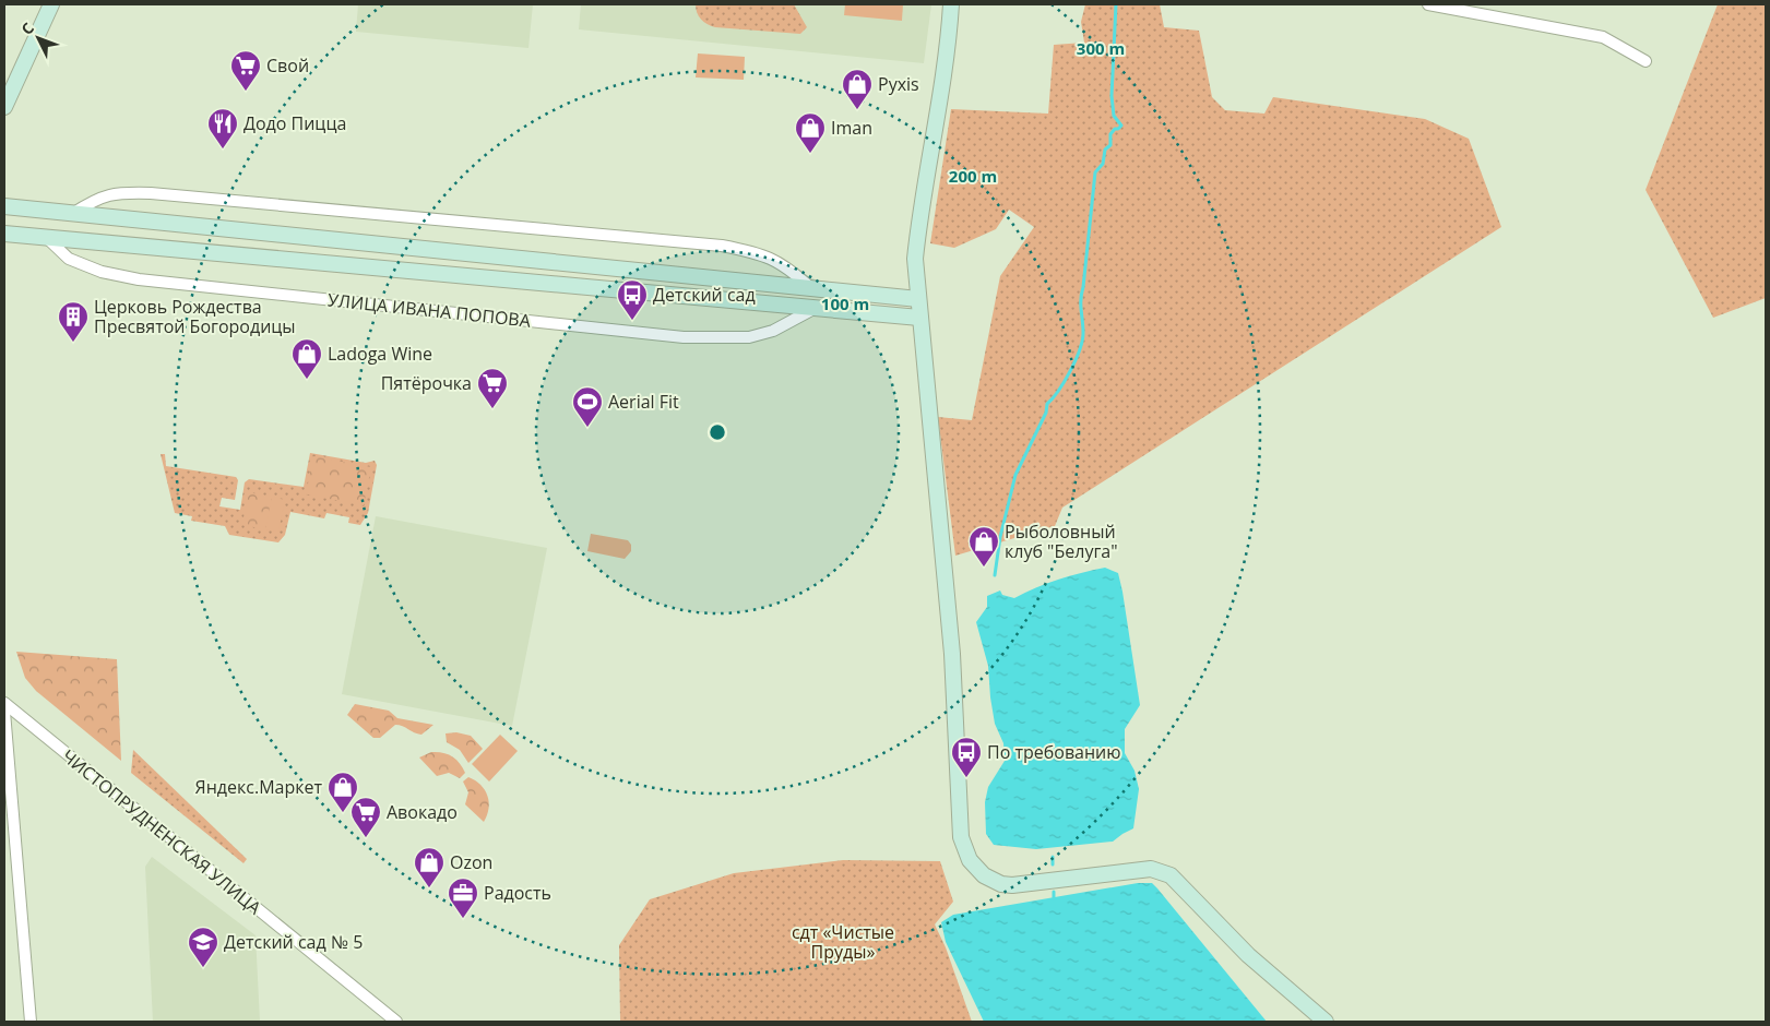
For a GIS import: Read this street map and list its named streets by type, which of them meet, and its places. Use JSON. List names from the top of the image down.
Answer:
{
  "streets": {
    "main road": ["УЛИЦА ИВАНА ПОПОВА"],
    "street": ["ЧИСТОПРУДНЕНСКАЯ УЛИЦА"]
  },
  "parks": ["сдт «Чистые Пруды»"],
  "places": {
    "supermarket": ["Свой", "Пятёрочка", "Авокадо"],
    "shop": [
      "Pyxis",
      "Iman",
      "Ladoga Wine",
      "Рыболовный клуб \"Белуга\"",
      "Яндекс.Маркет",
      "Ozon"
    ],
    "restaurant": ["Додо Пицца"],
    "bus stop": ["Детский сад", "По требованию"],
    "building": ["Церковь Рождества Пресвятой Богородицы"],
    "sports": ["Aerial Fit"],
    "office": ["Радость"],
    "school or university": ["Детский сад № 5"]
  },
  "north": "top left",
  "rings": ["300 m", "200 m", "100 m"]
}
